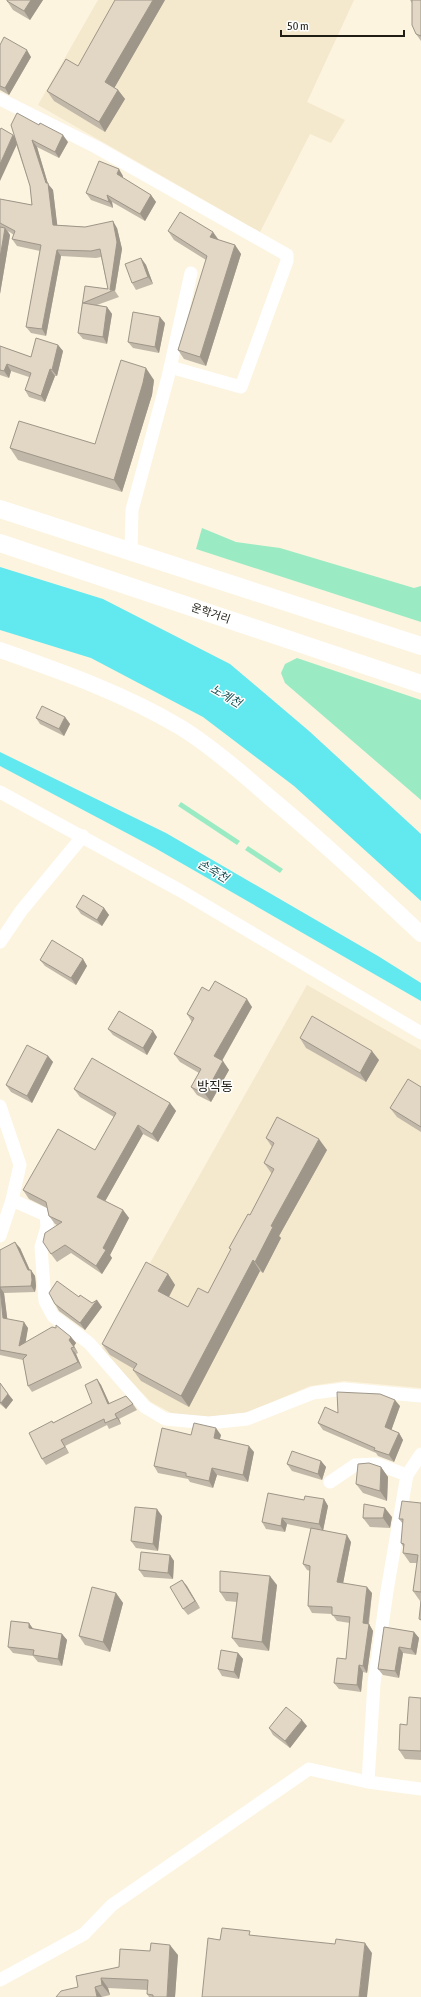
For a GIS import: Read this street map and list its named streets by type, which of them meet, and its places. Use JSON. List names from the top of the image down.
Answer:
{
  "streets": {
    "main road": ["운학거리"]
  },
  "districts": ["방직동"],
  "water": ["노계천", "손죽천"],
  "scale_bar": "50 m"
}
